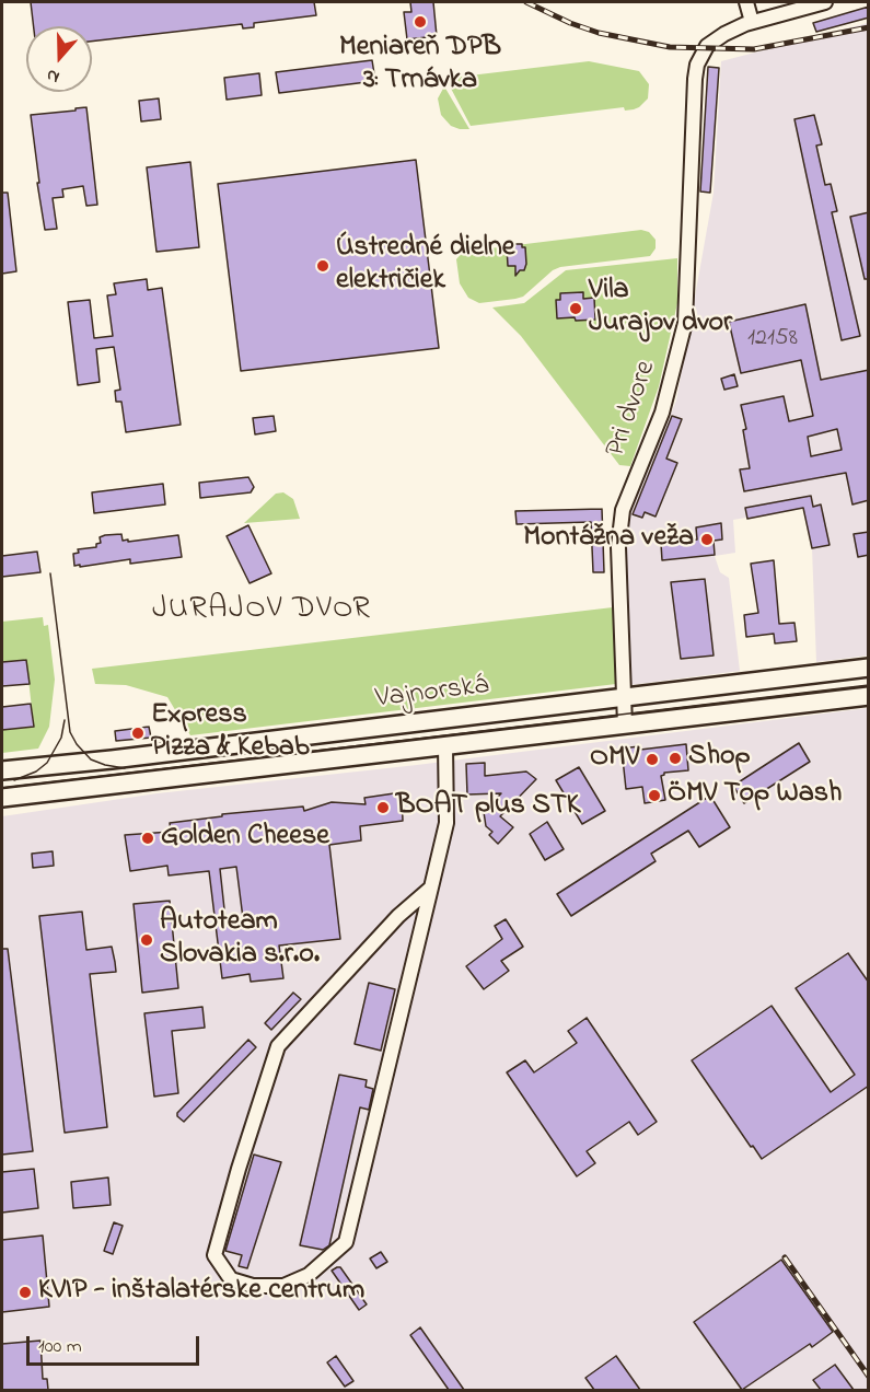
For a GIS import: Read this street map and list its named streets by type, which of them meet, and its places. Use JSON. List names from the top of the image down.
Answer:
{
  "streets": {
    "main road": ["Vajnorská"],
    "street": ["Pri dvore"]
  },
  "crossings": [
    ["Pri dvore", "Vajnorská"]
  ],
  "districts": ["JURAJOV DVOR"],
  "places": [
    "Meniareň DPB 3: Trnávka",
    "Ústredné dielne električiek",
    "Vila Jurajov dvor",
    "Montážna veža",
    "Express Pizza & Kebab",
    "Shop",
    "OMV",
    "ÖMV Top Wash",
    "BOAT plus STK",
    "Golden Cheese",
    "Autoteam Slovakia s.r.o.",
    "KVIP - inštalatérske centrum"
  ],
  "house_numbers": ["12158"],
  "scale_bar": "100 m",
  "north": "bottom"
}
